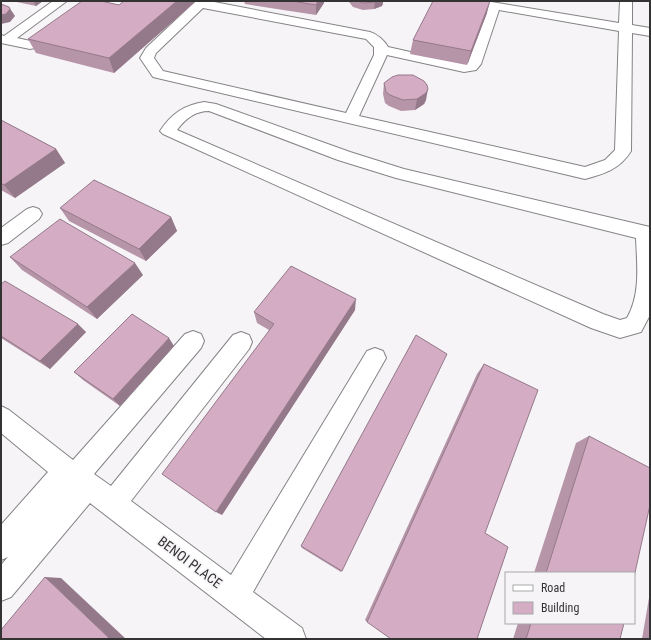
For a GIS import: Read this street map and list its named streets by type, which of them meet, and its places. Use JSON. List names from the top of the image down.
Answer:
{
  "streets": {
    "street": ["BENOI PLACE"]
  },
  "legend": ["Road", "Building"]
}
